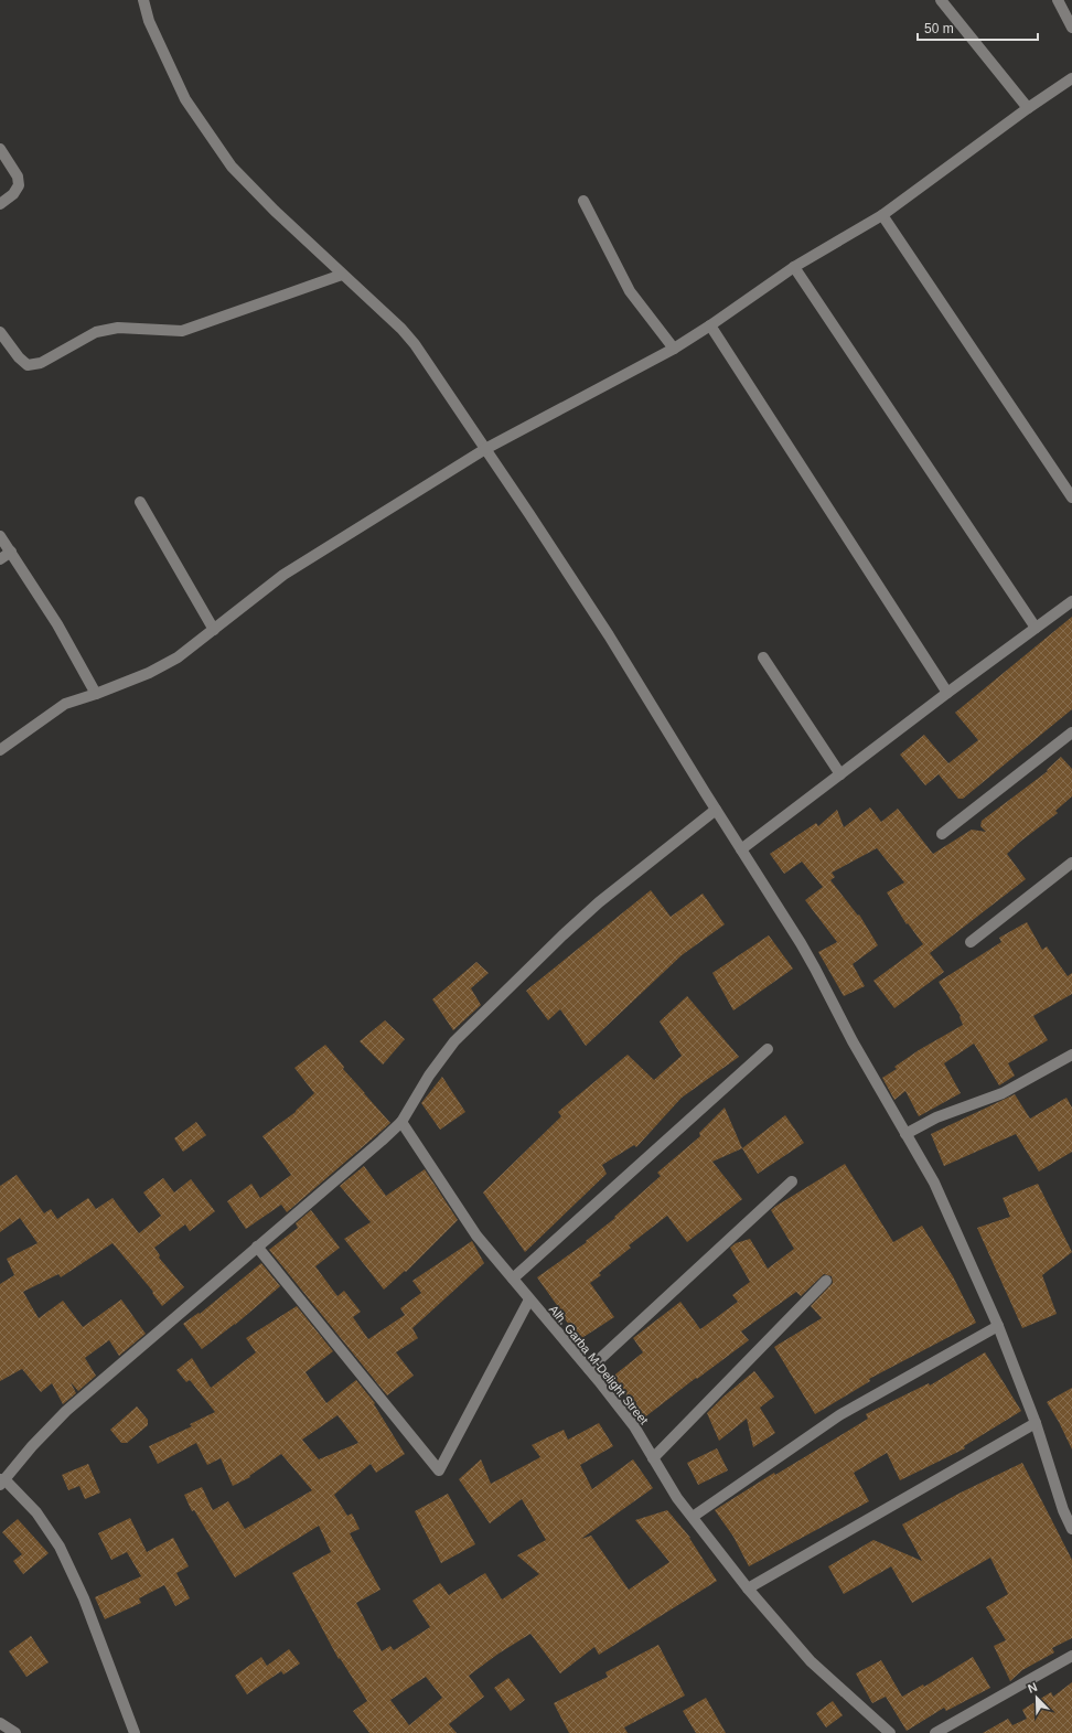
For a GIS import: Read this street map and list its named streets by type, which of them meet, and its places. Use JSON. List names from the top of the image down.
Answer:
{
  "streets": {
    "street": ["Alh. Garba M-Delight Street"]
  },
  "scale_bar": "50 m",
  "north": "top left"
}
